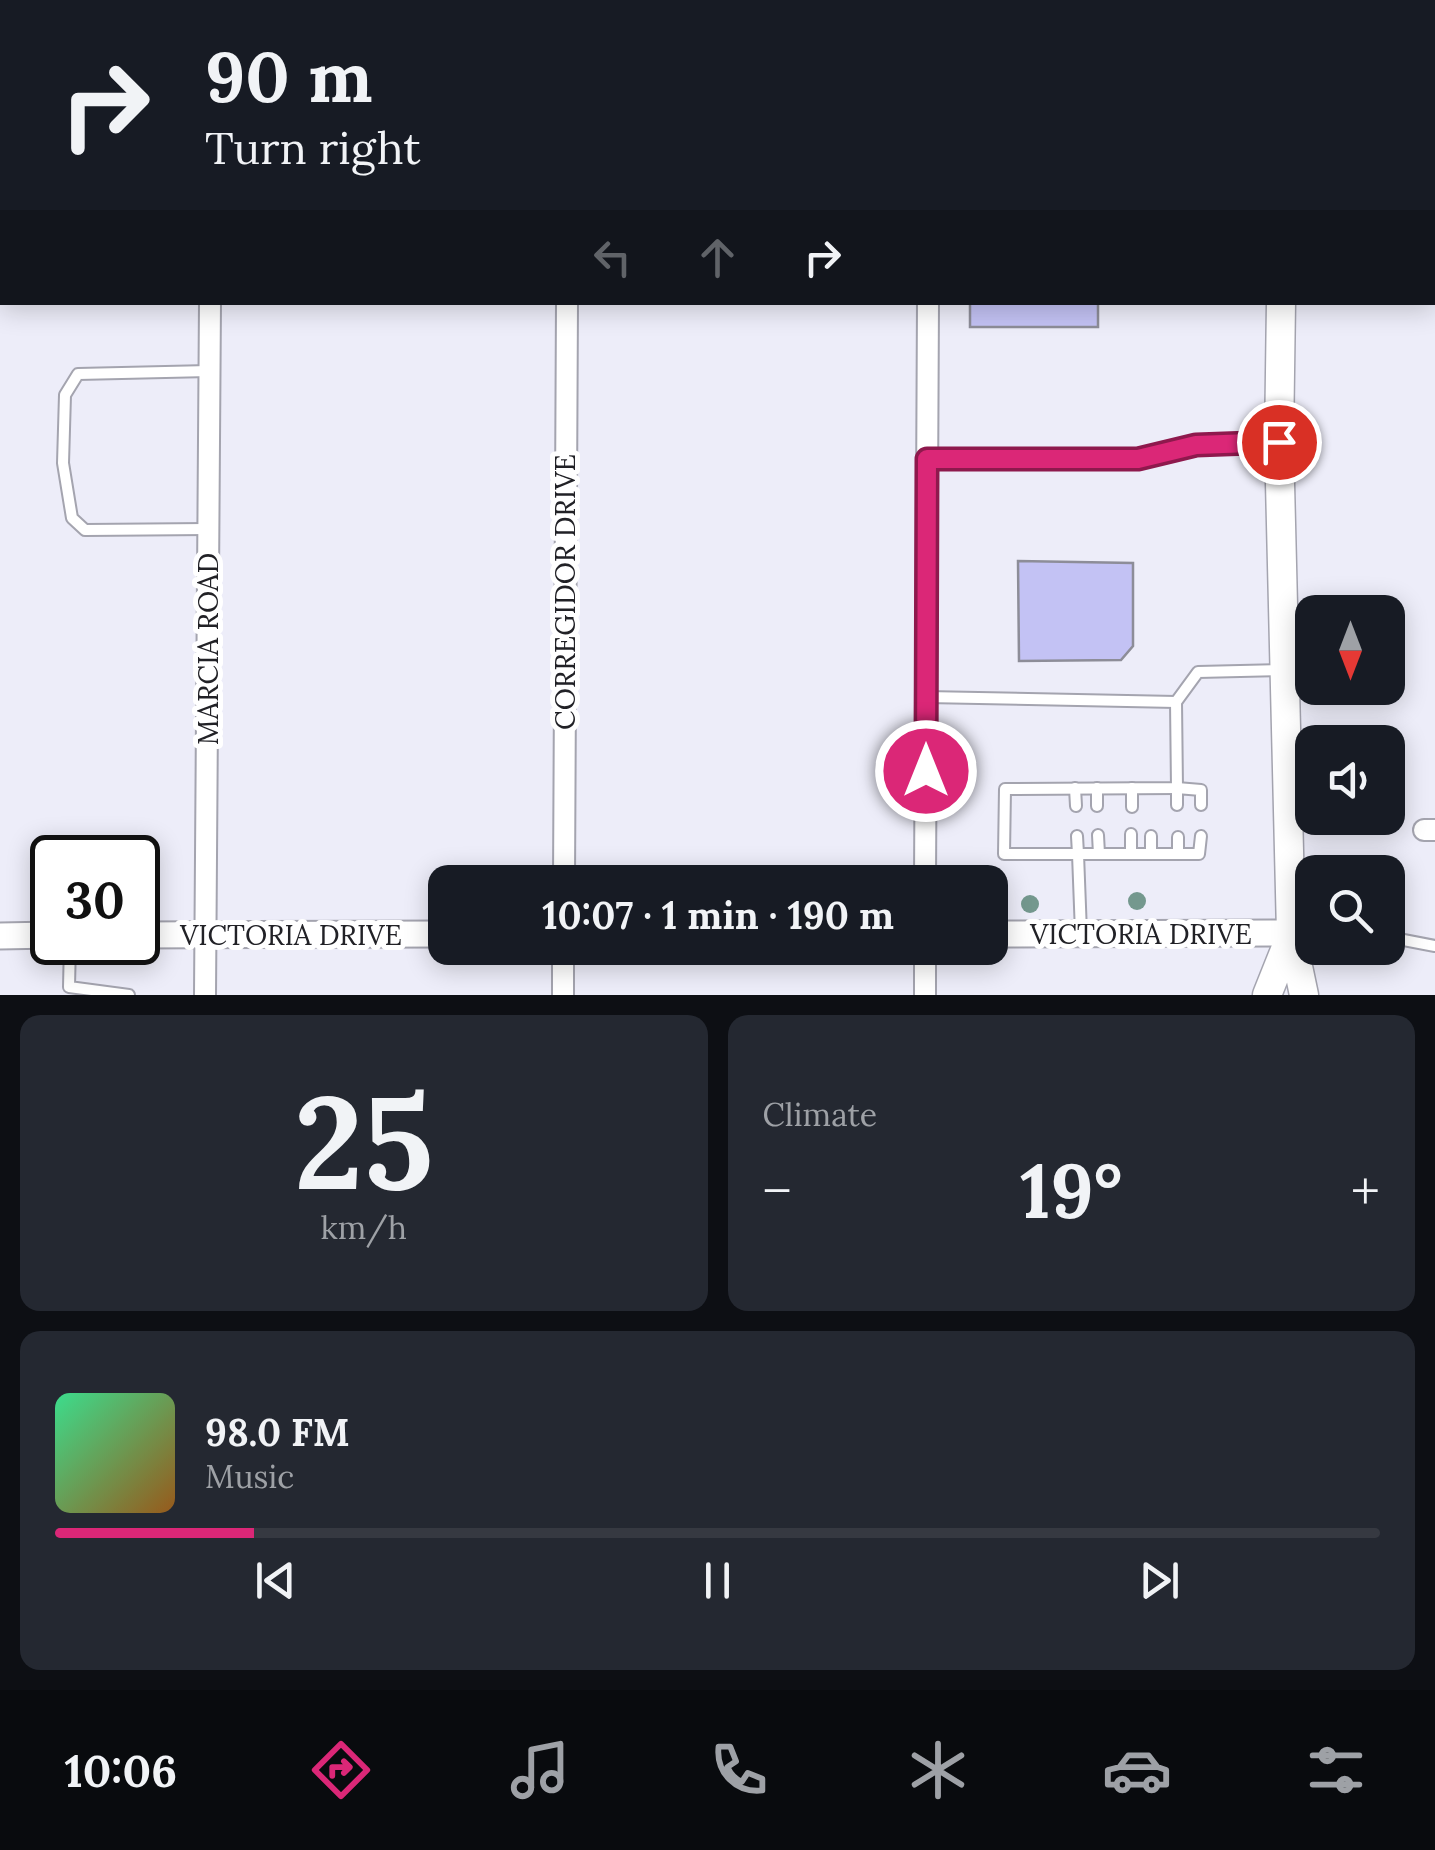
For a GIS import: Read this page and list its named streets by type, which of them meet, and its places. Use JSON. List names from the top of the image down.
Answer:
{
  "streets": {
    "street": ["CORREGIDOR DRIVE", "MARCIA ROAD", "VICTORIA DRIVE"]
  },
  "crossings": [
    ["MARCIA ROAD", "VICTORIA DRIVE"]
  ],
  "north": "bottom",
  "page": {
    "turn": ["90 m", "Turn right"],
    "limit": "30",
    "trip": "10:07 · 1 min · 190 m",
    "tile": [
      ["25", "km/h"],
      "Climate"
    ],
    "heat": ["−", "19°", "+"],
    "song": ["98.0 FM", "Music"],
    "tabs": "10:06"
  }
}
